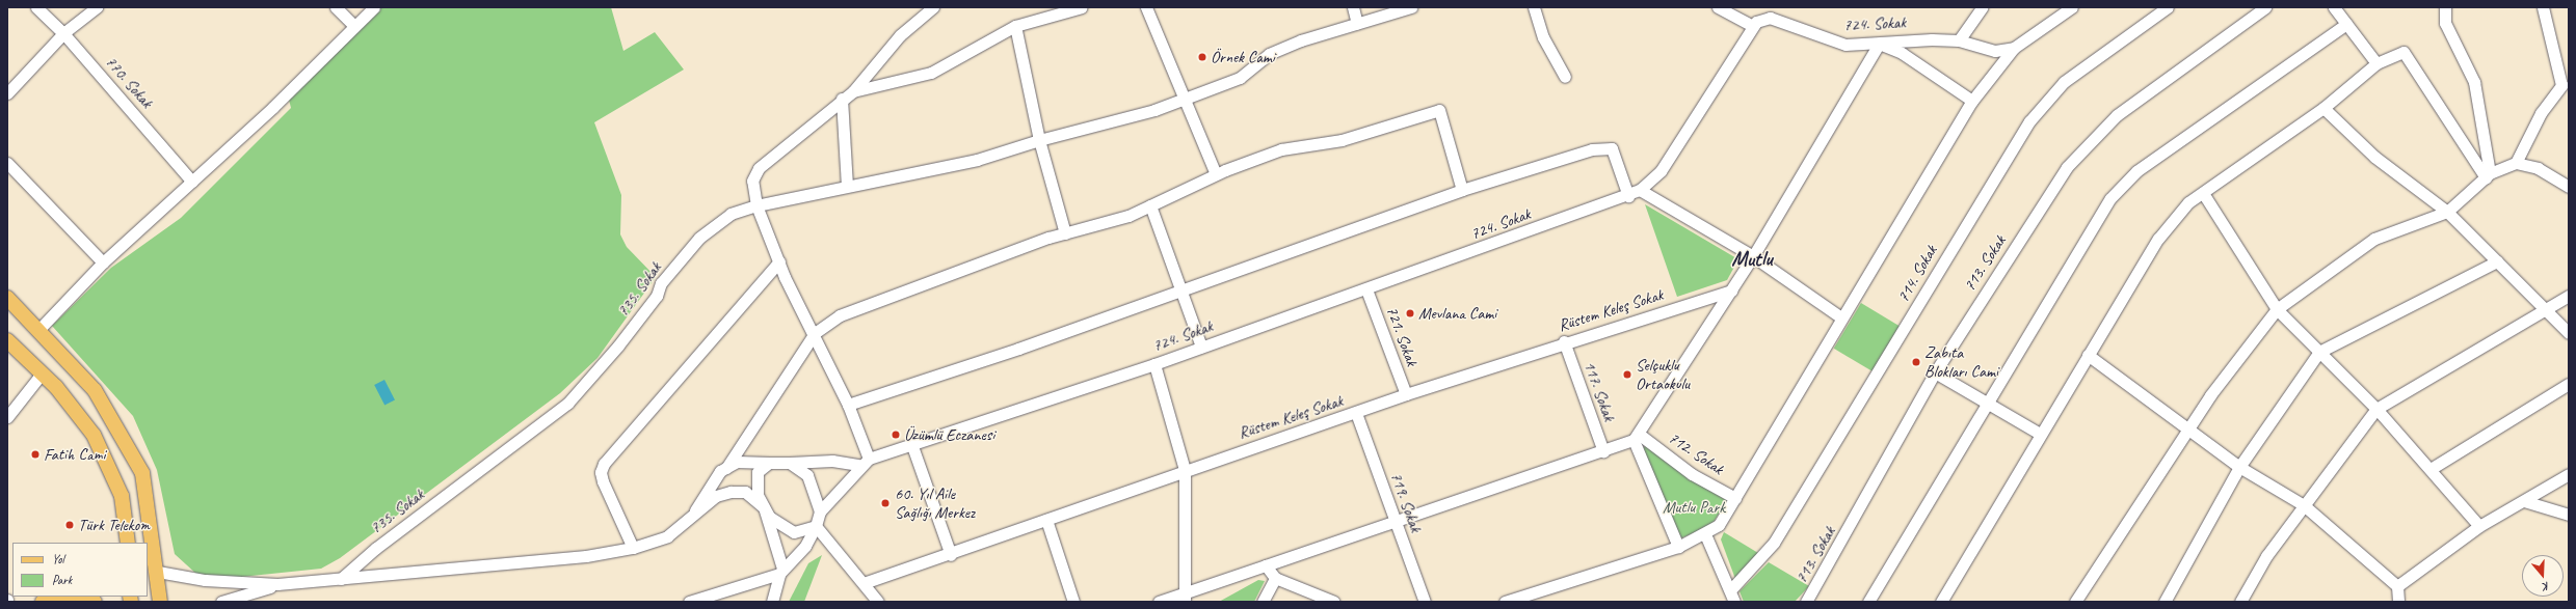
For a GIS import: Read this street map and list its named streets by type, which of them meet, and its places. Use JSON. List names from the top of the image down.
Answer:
{
  "streets": {
    "street": [
      "724. Sokak",
      "770. Sokak",
      "713. Sokak",
      "714. Sokak",
      "735. Sokak",
      "Rüstem Keleş Sokak",
      "721. Sokak",
      "117. Sokak",
      "712. Sokak",
      "719. Sokak"
    ]
  },
  "crossings": [
    ["724. Sokak", "721. Sokak"],
    ["Rüstem Keleş Sokak", "721. Sokak"],
    ["Rüstem Keleş Sokak", "117. Sokak"],
    ["Rüstem Keleş Sokak", "719. Sokak"]
  ],
  "districts": ["Mutlu"],
  "parks": ["Mutlu Park"],
  "places": [
    "Örnek Cami",
    "Mevlana Cami",
    "Zabıta Blokları Cami",
    "Selçuklu Ortaokulu",
    "Üzümlü Eczanesi",
    "Fatih Cami",
    "60. Yıl Aile Sağlığı Merkez",
    "Türk Telekom"
  ],
  "legend": ["Yol", "Park"],
  "north": "bottom"
}
